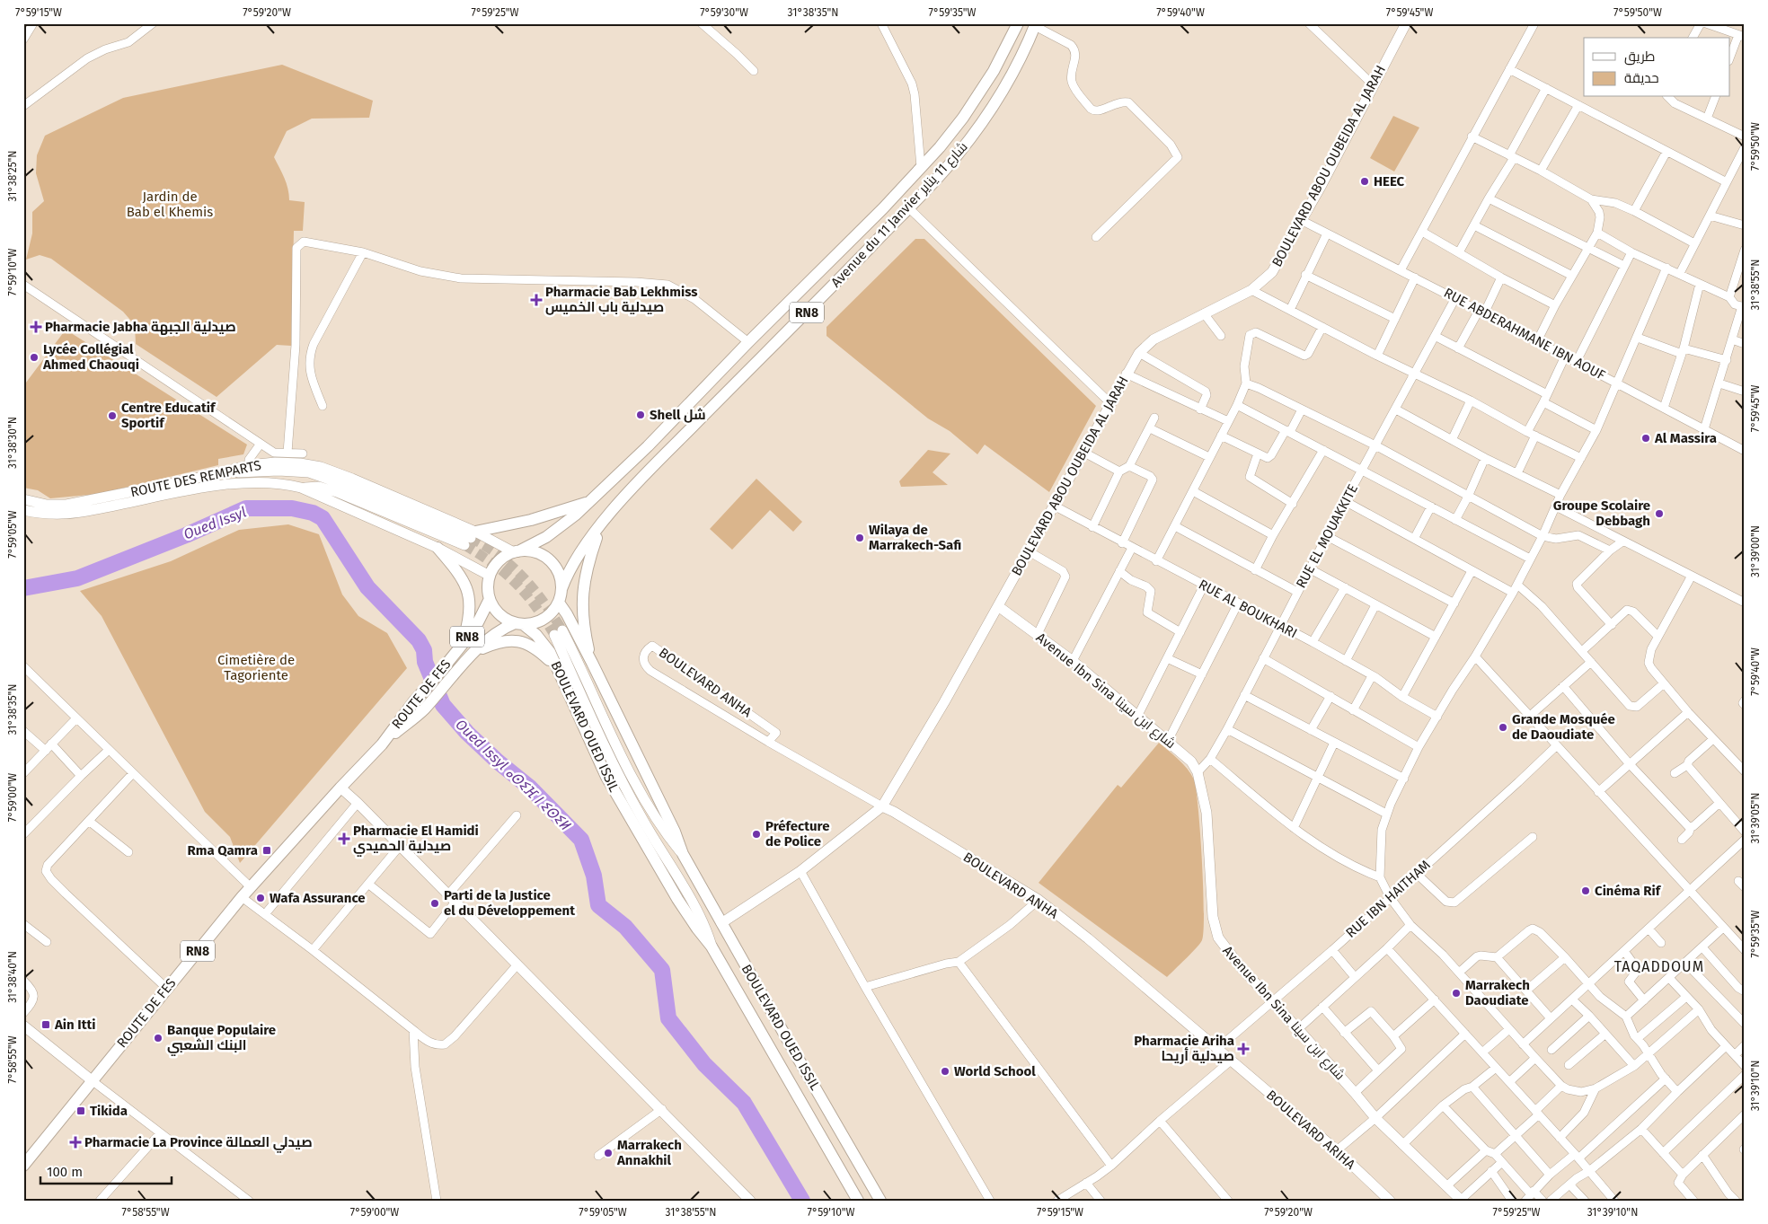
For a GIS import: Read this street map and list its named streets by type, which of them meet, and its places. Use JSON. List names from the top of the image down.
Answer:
{
  "streets": {
    "main road": [
      "Avenue du 11 Janvier شارع 11 يناير",
      "RN8",
      "ROUTE DE FES",
      "BOULEVARD OUED ISSIL"
    ],
    "street": [
      "BOULEVARD ABOU OUBEIDA AL JARAH",
      "RUE ABDERAHMANE IBN AOUF",
      "ROUTE DES REMPARTS",
      "RUE EL MOUAKKITE",
      "RUE AL BOUKHARI",
      "BOULEVARD ANHA",
      "Avenue Ibn Sina شارع ابن سينا",
      "RUE IBN HAITHAM",
      "BOULEVARD ARIHA"
    ]
  },
  "crossings": [
    ["BOULEVARD ABOU OUBEIDA AL JARAH", "RUE ABDERAHMANE IBN AOUF"],
    ["BOULEVARD ABOU OUBEIDA AL JARAH", "RUE AL BOUKHARI"],
    ["BOULEVARD ABOU OUBEIDA AL JARAH", "BOULEVARD ANHA"],
    ["BOULEVARD ABOU OUBEIDA AL JARAH", "Avenue Ibn Sina شارع ابن سينا"],
    ["BOULEVARD ABOU OUBEIDA AL JARAH", "BOULEVARD OUED ISSIL"],
    ["Avenue du 11 Janvier شارع 11 يناير", "RN8"],
    ["Avenue du 11 Janvier شارع 11 يناير", "ROUTE DES REMPARTS"],
    ["Avenue du 11 Janvier شارع 11 يناير", "ROUTE DE FES"],
    ["Avenue du 11 Janvier شارع 11 يناير", "BOULEVARD OUED ISSIL"],
    ["RN8", "ROUTE DES REMPARTS"],
    ["RN8", "ROUTE DE FES"],
    ["RN8", "BOULEVARD OUED ISSIL"],
    ["RUE ABDERAHMANE IBN AOUF", "RUE EL MOUAKKITE"],
    ["ROUTE DES REMPARTS", "ROUTE DE FES"],
    ["ROUTE DES REMPARTS", "BOULEVARD OUED ISSIL"],
    ["RUE EL MOUAKKITE", "RUE AL BOUKHARI"],
    ["RUE EL MOUAKKITE", "Avenue Ibn Sina شارع ابن سينا"],
    ["BOULEVARD ANHA", "RUE IBN HAITHAM"],
    ["BOULEVARD ANHA", "BOULEVARD ARIHA"],
    ["Avenue Ibn Sina شارع ابن سينا", "RUE IBN HAITHAM"],
    ["ROUTE DE FES", "BOULEVARD OUED ISSIL"]
  ],
  "districts": ["TAQADDOUM"],
  "water": ["Oued Issyl", "Oued Issyl ⴰⵙⵉⴼ ⵏ ⵉⵙⵉⵍ"],
  "parks": ["Jardin de Bab el Khemis", "Cimetière de Tagoriente"],
  "places": {
    "other": [
      "HEEC",
      "Lycée Collégial Ahmed Chaouqi",
      "Shell شل",
      "Centre Educatif Sportif",
      "Al Massira",
      "Groupe Scolaire Debbagh",
      "Wilaya de Marrakech-Safi",
      "Grande Mosquée de Daoudiate",
      "Préfecture de Police",
      "Cinéma Rif",
      "Wafa Assurance",
      "Parti de la Justice el du Développement",
      "Marrakech Daoudiate",
      "Banque Populaire البنك الشعبي",
      "World School",
      "Marrakech Annakhil"
    ],
    "health": [
      "Pharmacie Bab Lekhmiss صيدلية باب الخميس",
      "Pharmacie Jabha صيدلية الجبهة",
      "Pharmacie El Hamidi صيدلية الحميدي",
      "Pharmacie Ariha صيدلية أريحا",
      "Pharmacie La Province صيدلي العمالة"
    ],
    "transit": ["Rma Qamra", "Ain Itti", "Tikida"]
  },
  "legend": ["طريق", "حديقة"],
  "scale_bar": "100 m",
  "coordinates": [
    "7°59'15\"W",
    "7°59'20\"W",
    "7°59'25\"W",
    "7°59'30\"W",
    "31°38'35\"N",
    "7°59'35\"W",
    "7°59'40\"W",
    "7°59'45\"W",
    "7°59'50\"W",
    "31°38'25\"N",
    "7°59'10\"W",
    "31°38'55\"N",
    "31°38'30\"N",
    "7°59'05\"W",
    "31°39'00\"N",
    "7°59'00\"W",
    "31°39'05\"N",
    "31°38'40\"N",
    "7°58'55\"W",
    "31°39'10\"N"
  ]
}
